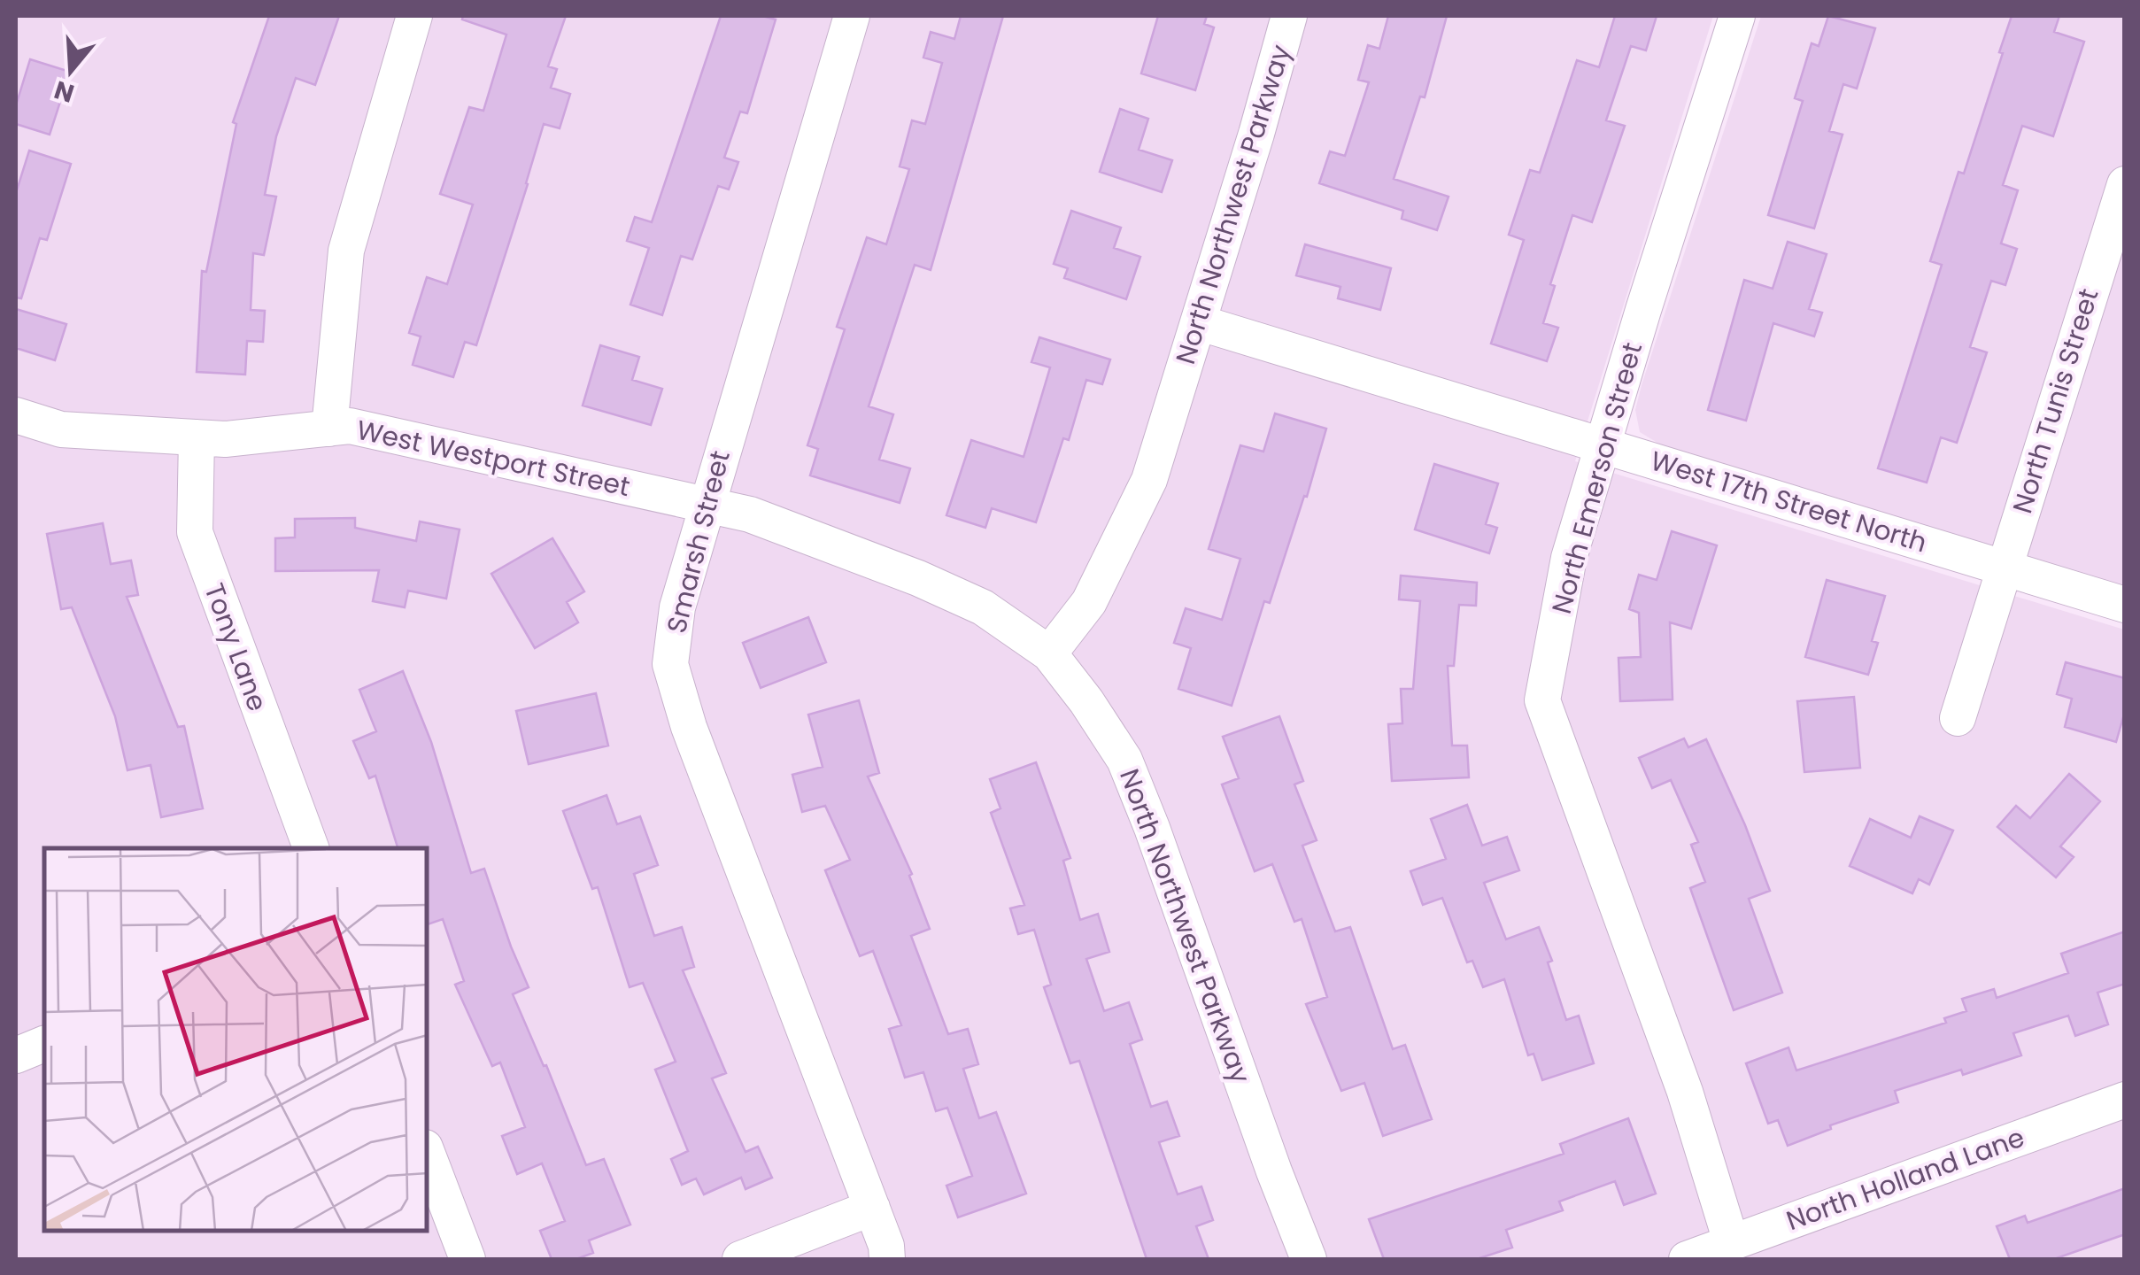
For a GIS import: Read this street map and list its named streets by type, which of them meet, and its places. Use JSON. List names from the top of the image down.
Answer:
{
  "streets": {
    "street": [
      "North Northwest Parkway",
      "North Tunis Street",
      "West Westport Street",
      "North Emerson Street",
      "West 17th Street North",
      "Smarsh Street",
      "Tony Lane",
      "North Holland Lane"
    ]
  },
  "crossings": [
    ["North Northwest Parkway", "West Westport Street"],
    ["North Northwest Parkway", "West 17th Street North"],
    ["North Tunis Street", "West 17th Street North"],
    ["West Westport Street", "Smarsh Street"],
    ["West Westport Street", "Tony Lane"],
    ["North Emerson Street", "West 17th Street North"],
    ["North Emerson Street", "North Holland Lane"]
  ],
  "north": "bottom"
}
